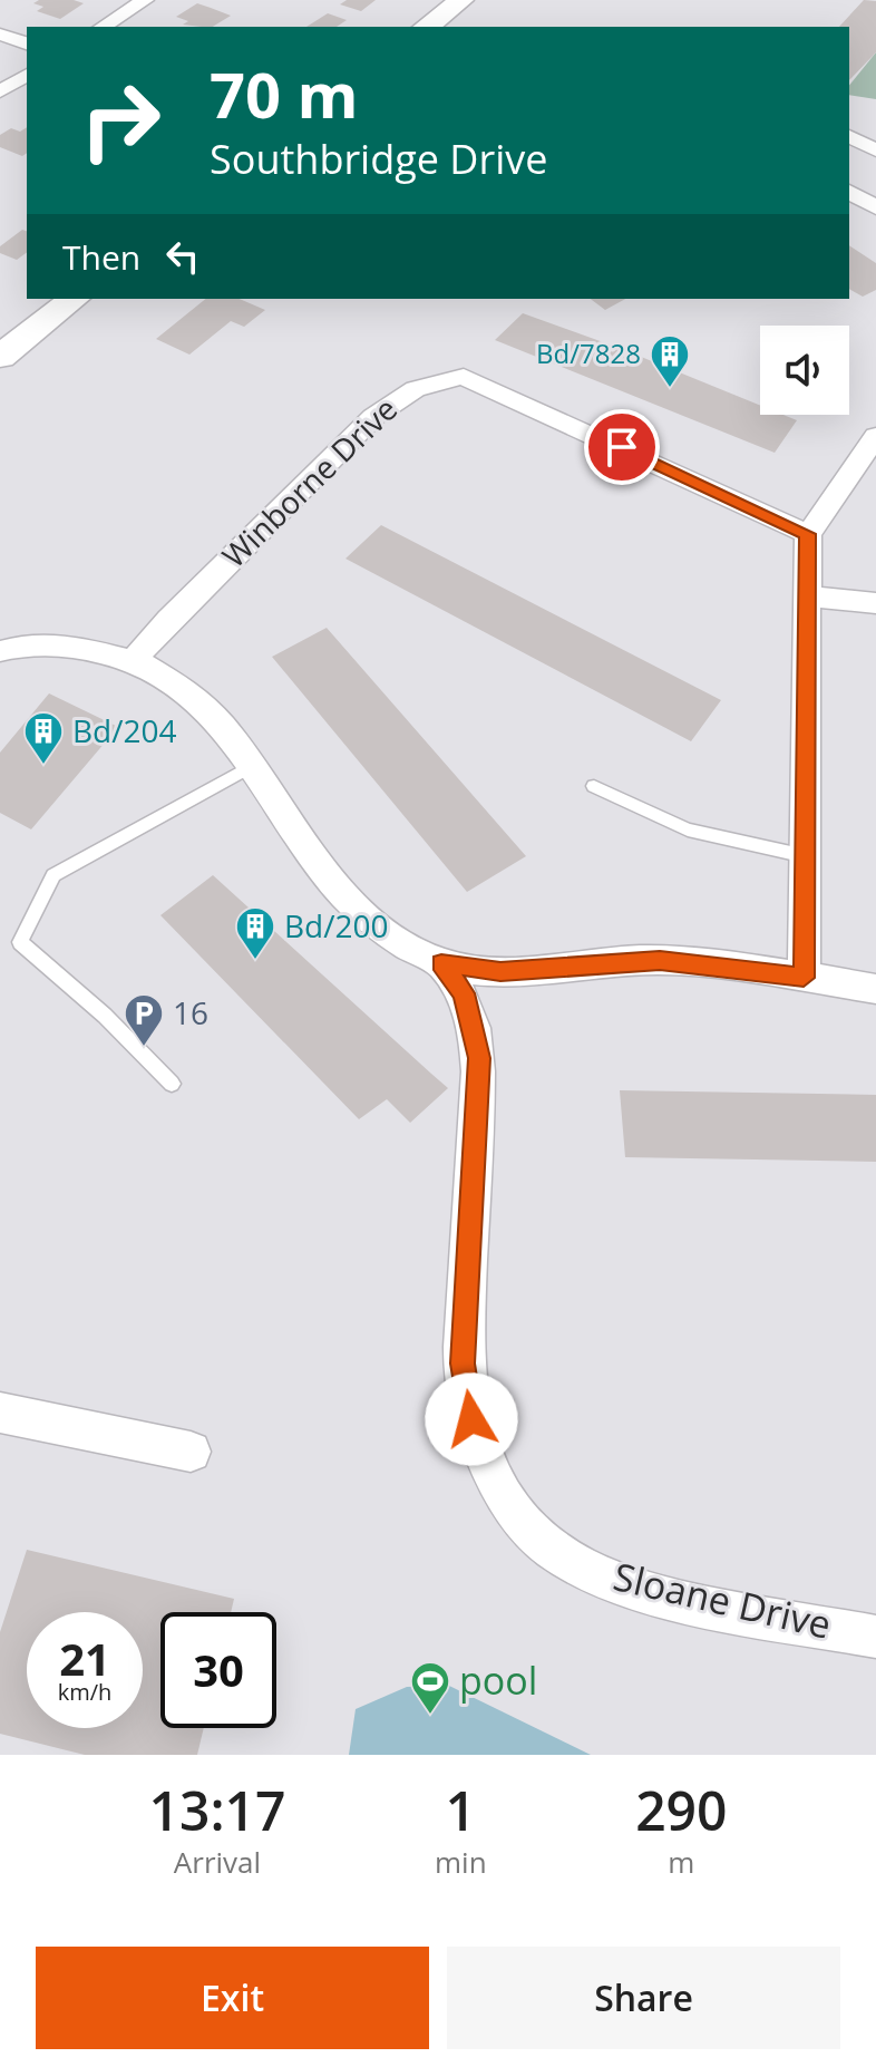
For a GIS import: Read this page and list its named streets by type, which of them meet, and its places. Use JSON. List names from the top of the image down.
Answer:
{
  "streets": {
    "street": ["Winborne Drive", "Sloane Drive"]
  },
  "places": {
    "building": ["Bd/7828", "Bd/204", "Bd/200"],
    "parking": ["16"],
    "sports": ["pool"]
  },
  "page": {
    "turn": ["70 m", "Southbridge Drive"],
    "then": "Then",
    "speed": "21 km/h",
    "limit": "30",
    "eta": [
      "13:17",
      "Arrival",
      "1",
      "min",
      "290",
      "m"
    ],
    "buttons": ["Exit", "Share"]
  }
}
